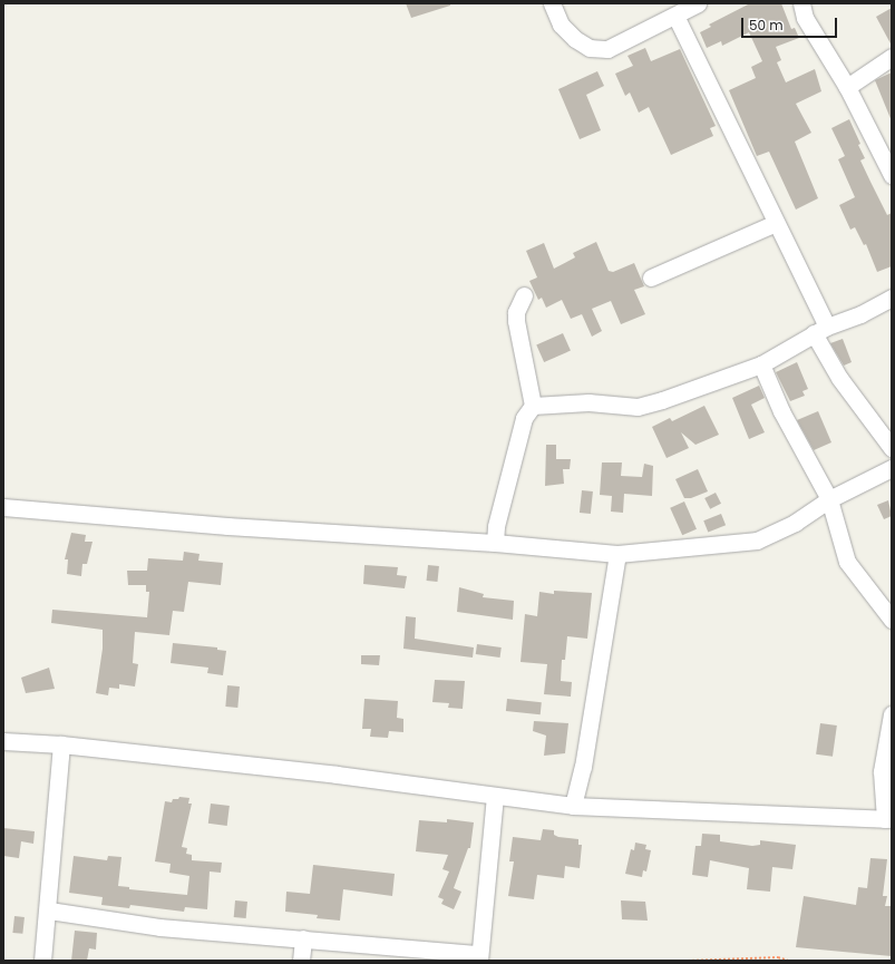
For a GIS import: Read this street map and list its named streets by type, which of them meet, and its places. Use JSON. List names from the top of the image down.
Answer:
{
  "scale_bar": "50 m"
}
